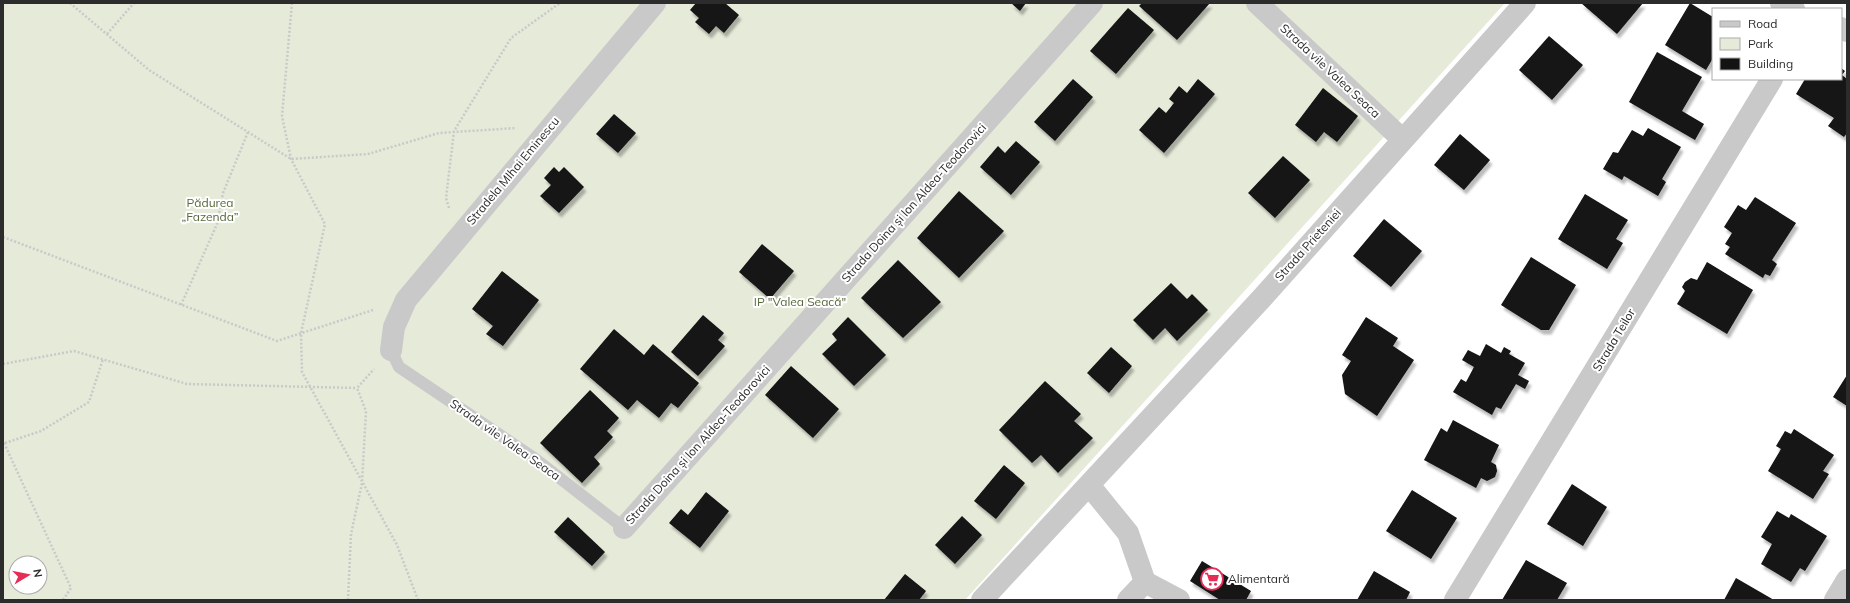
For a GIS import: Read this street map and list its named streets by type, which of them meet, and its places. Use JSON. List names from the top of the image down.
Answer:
{
  "streets": {
    "street": [
      "Strada vile Valea Seaca",
      "Stradela MIhai Eminescu",
      "Strada Doina și Ion Aldea-Teodorovici",
      "Strada Prieteniei",
      "Strada Teilor"
    ]
  },
  "crossings": [
    ["Strada vile Valea Seaca", "Stradela MIhai Eminescu"],
    ["Strada vile Valea Seaca", "Strada Doina și Ion Aldea-Teodorovici"],
    ["Strada vile Valea Seaca", "Strada Prieteniei"]
  ],
  "parks": ["Pădurea „Fazenda”", "IP \"Valea Seacă\""],
  "places": {
    "supermarket": ["Alimentară"]
  },
  "legend": ["Road", "Park", "Building"],
  "north": "right"
}
